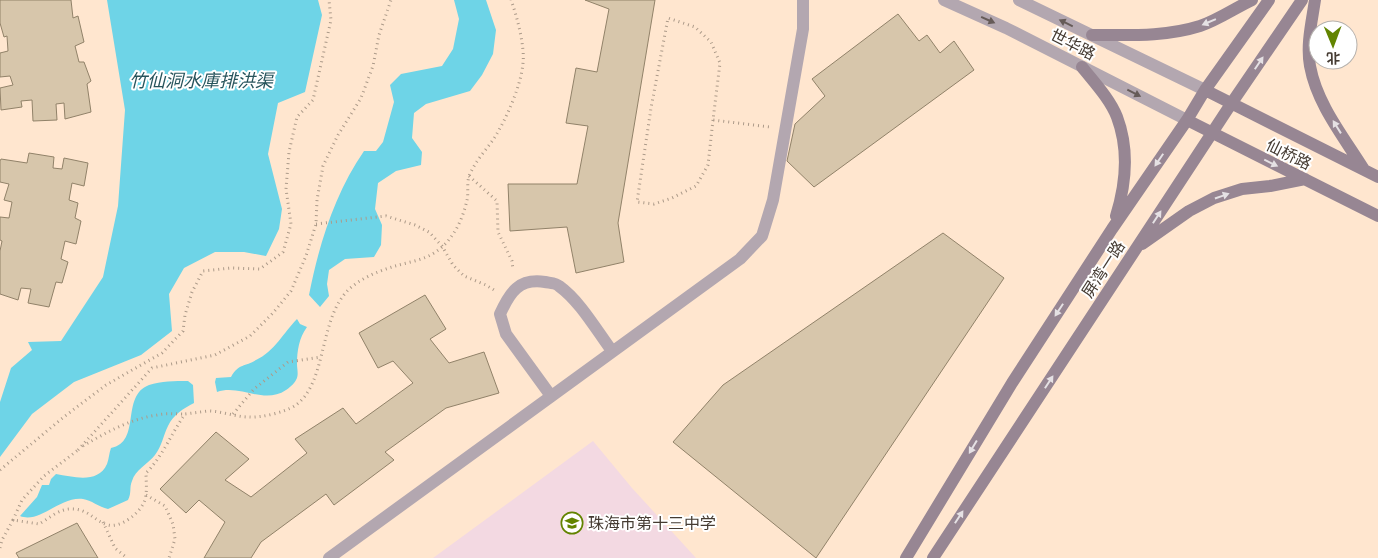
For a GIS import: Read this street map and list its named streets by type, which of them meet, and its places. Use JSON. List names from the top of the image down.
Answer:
{
  "streets": {
    "main road": ["仙桥路", "屏湾一路"],
    "street": ["世华路"]
  },
  "crossings": [
    ["世华路", "仙桥路"],
    ["世华路", "屏湾一路"],
    ["仙桥路", "屏湾一路"]
  ],
  "water": ["竹仙洞水庫排洪渠"],
  "places": {
    "school or university": ["珠海市第十三中学"]
  },
  "north": "bottom"
}
